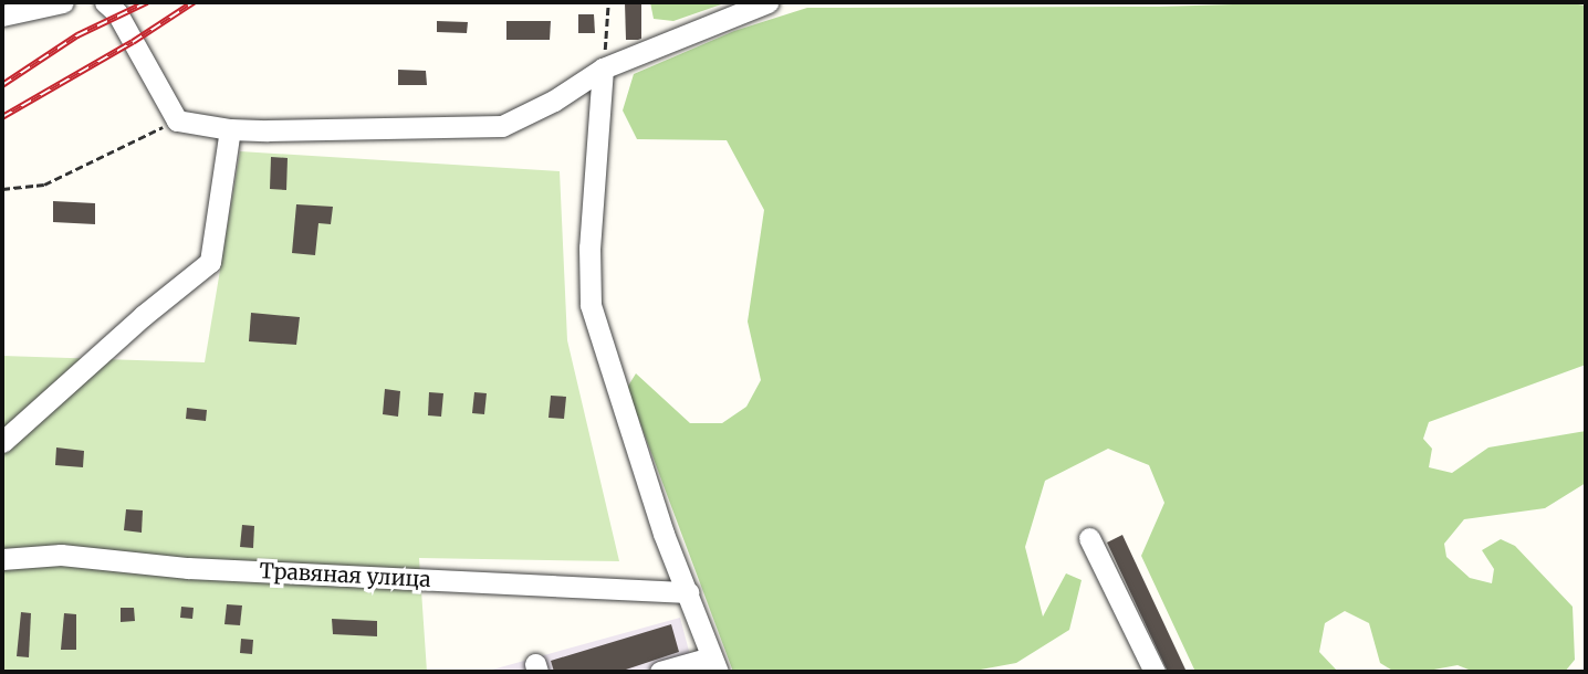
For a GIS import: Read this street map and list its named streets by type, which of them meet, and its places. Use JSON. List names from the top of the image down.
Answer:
{
  "streets": {
    "street": ["Травяная улица"]
  }
}
